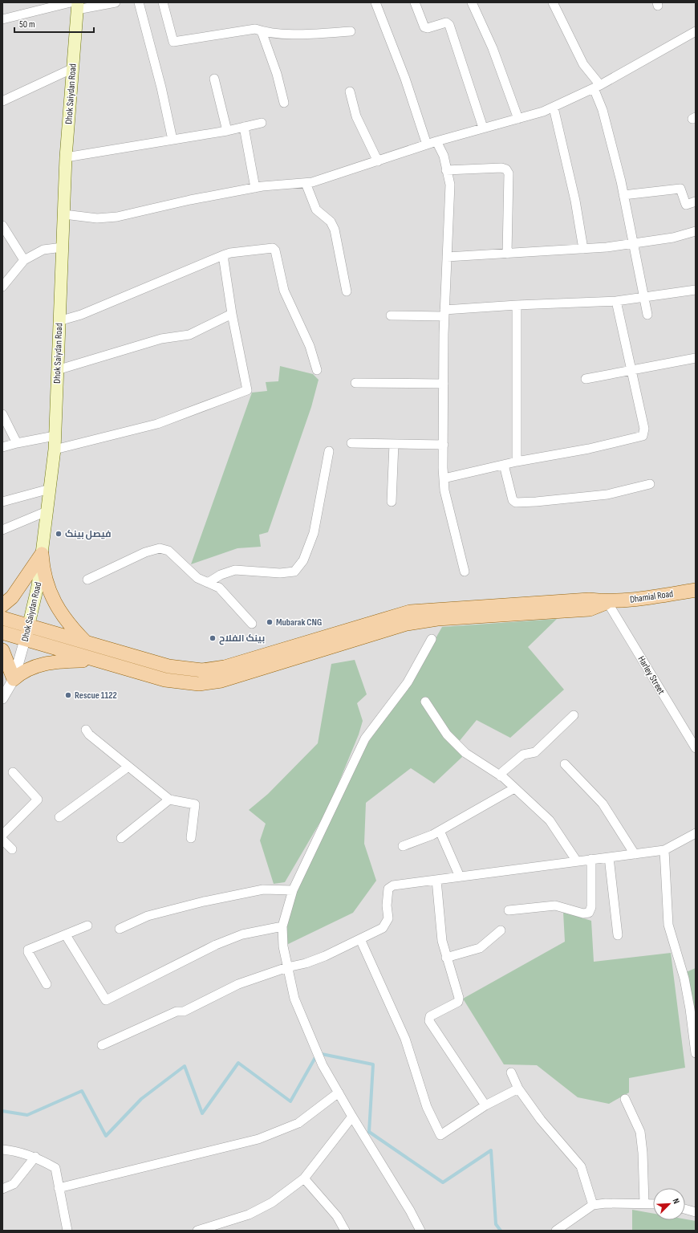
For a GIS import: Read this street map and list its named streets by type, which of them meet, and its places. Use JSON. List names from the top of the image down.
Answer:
{
  "streets": {
    "main road": ["Dhok Saiydan Road", "Dhamial Road"],
    "street": ["Harley Street"]
  },
  "crossings": [
    ["Dhamial Road", "Harley Street"]
  ],
  "places": [
    "فیصل بینک",
    "Mubarak CNG",
    "بینک الفلاح",
    "Rescue 1122"
  ],
  "scale_bar": "50 m",
  "north": "top right"
}
